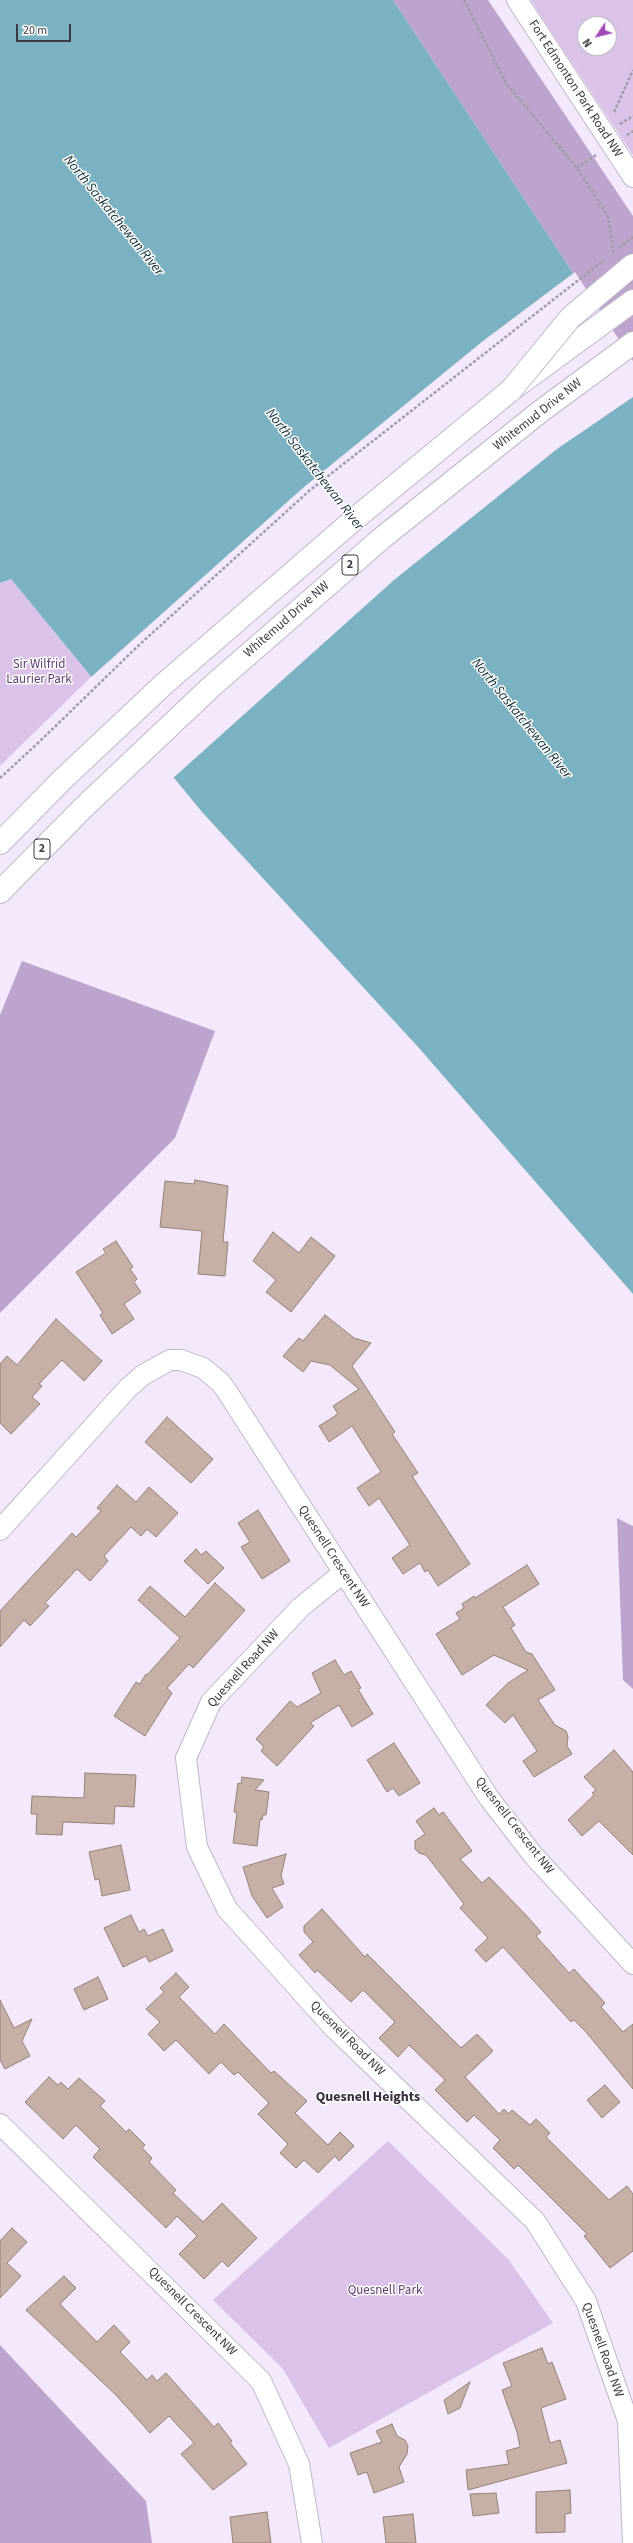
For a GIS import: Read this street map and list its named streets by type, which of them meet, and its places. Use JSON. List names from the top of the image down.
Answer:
{
  "streets": {
    "highway": ["Whitemud Drive NW", "2"],
    "street": ["Fort Edmonton Park Road NW", "Quesnell Crescent NW", "Quesnell Road NW"]
  },
  "crossings": [
    ["Quesnell Crescent NW", "Quesnell Road NW"]
  ],
  "districts": ["Quesnell Heights"],
  "water": ["North Saskatchewan River"],
  "parks": ["Sir Wilfrid Laurier Park", "Quesnell Park"],
  "scale_bar": "20 m",
  "north": "bottom left"
}
